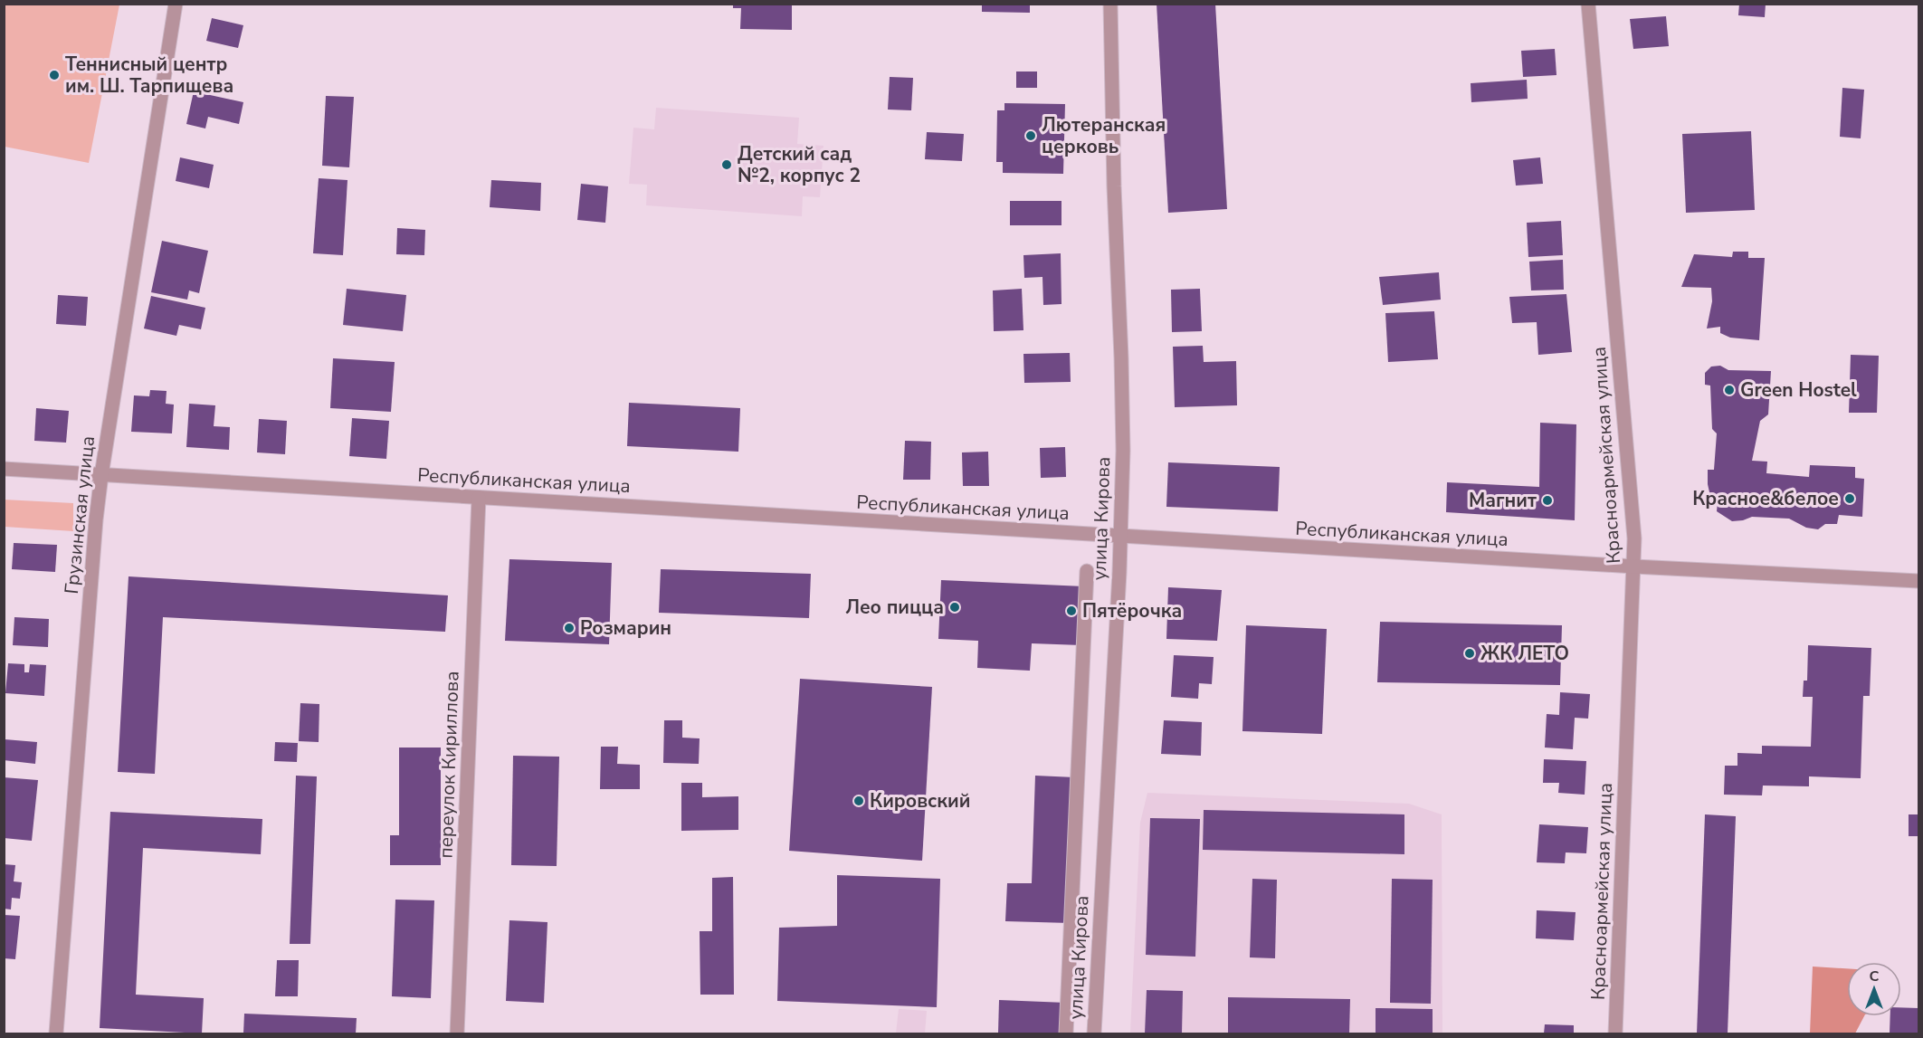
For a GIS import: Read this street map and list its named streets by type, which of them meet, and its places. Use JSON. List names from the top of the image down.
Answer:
{
  "streets": {
    "street": [
      "Красноармейская улица",
      "Республиканская улица",
      "Грузинская улица",
      "улица Кирова",
      "переулок Кириллова"
    ]
  },
  "crossings": [
    ["Красноармейская улица", "Республиканская улица"],
    ["Республиканская улица", "Грузинская улица"],
    ["Республиканская улица", "улица Кирова"],
    ["Республиканская улица", "переулок Кириллова"]
  ],
  "places": [
    "Теннисный центр им. Ш. Тарпищева",
    "Лютеранская церковь",
    "Детский сад №2, корпус 2",
    "Green Hostel",
    "Красное&белое",
    "Магнит",
    "Лео пицца",
    "Пятёрочка",
    "Розмарин",
    "ЖК ЛЕТО",
    "Кировский"
  ],
  "north": "top"
}
